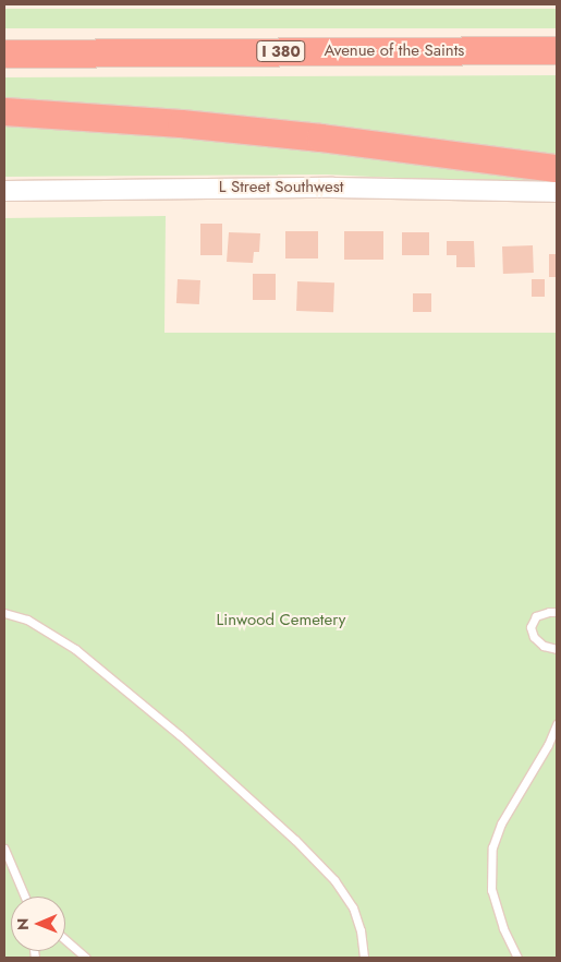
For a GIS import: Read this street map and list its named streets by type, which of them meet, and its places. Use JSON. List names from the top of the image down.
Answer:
{
  "streets": {
    "highway": ["I 380", "Avenue of the Saints"],
    "street": ["L Street Southwest"]
  },
  "parks": ["Linwood Cemetery"],
  "north": "left"
}
